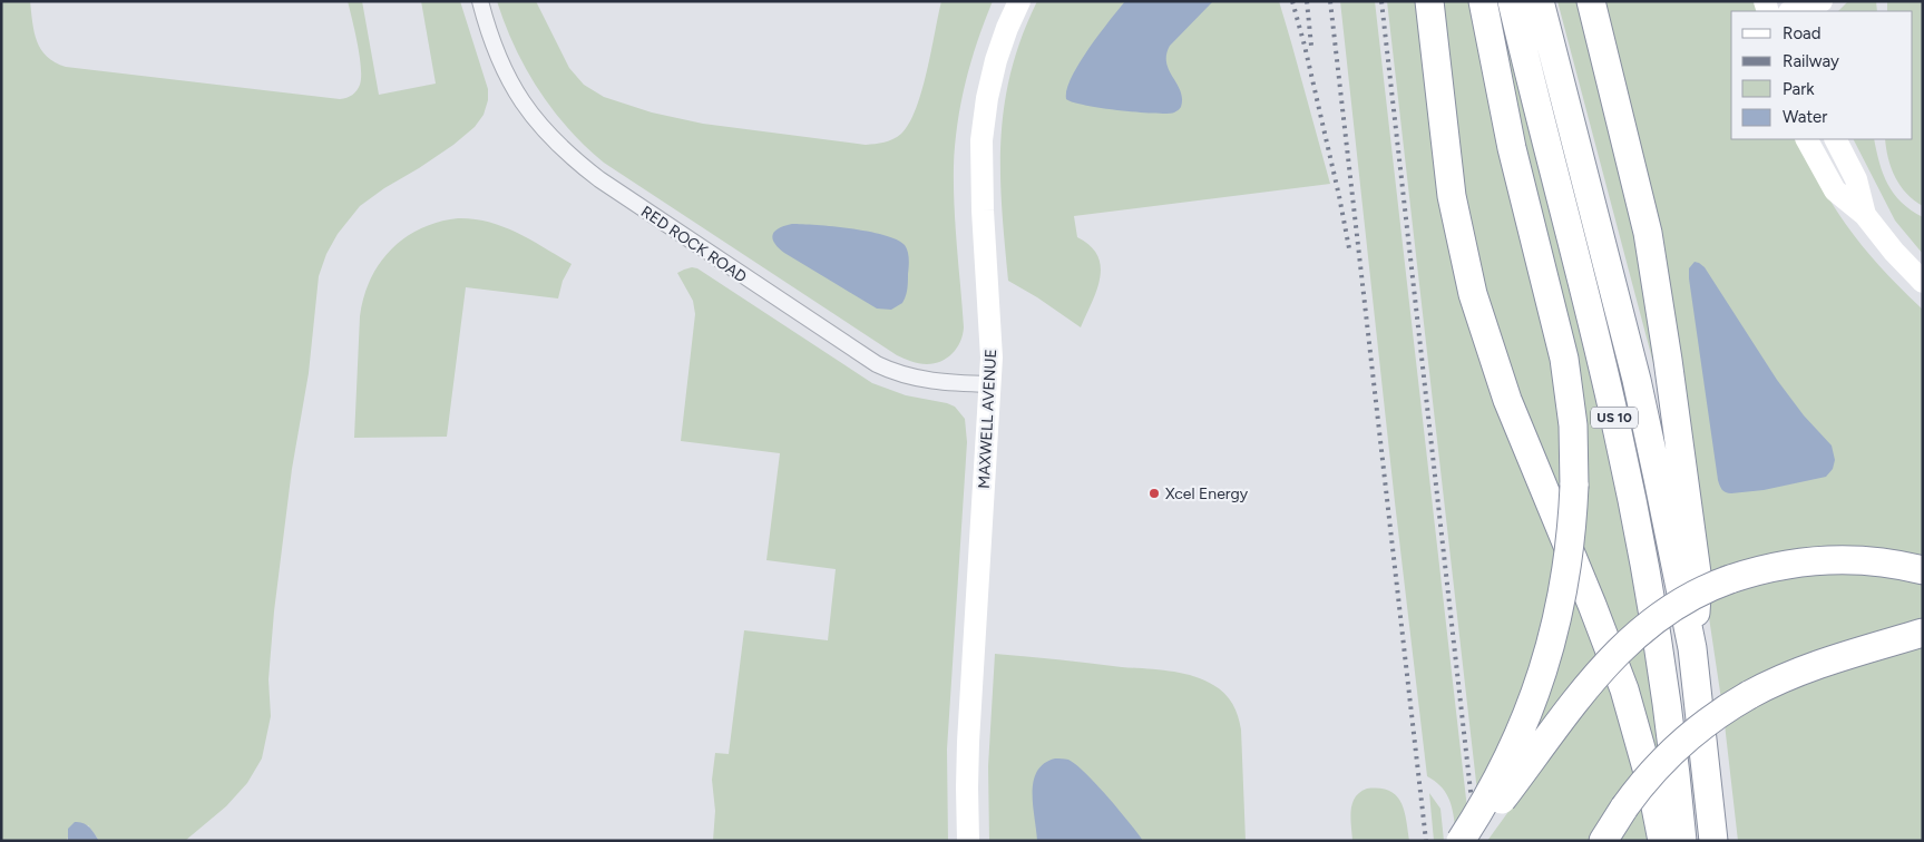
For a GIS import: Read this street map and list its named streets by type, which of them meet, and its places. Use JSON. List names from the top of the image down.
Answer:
{
  "streets": {
    "highway": ["US 10"],
    "main road": ["MAXWELL AVENUE"],
    "street": ["RED ROCK ROAD"]
  },
  "crossings": [
    ["RED ROCK ROAD", "MAXWELL AVENUE"]
  ],
  "places": ["Xcel Energy"],
  "legend": [
    "Road",
    "Railway",
    "Park",
    "Water"
  ]
}
